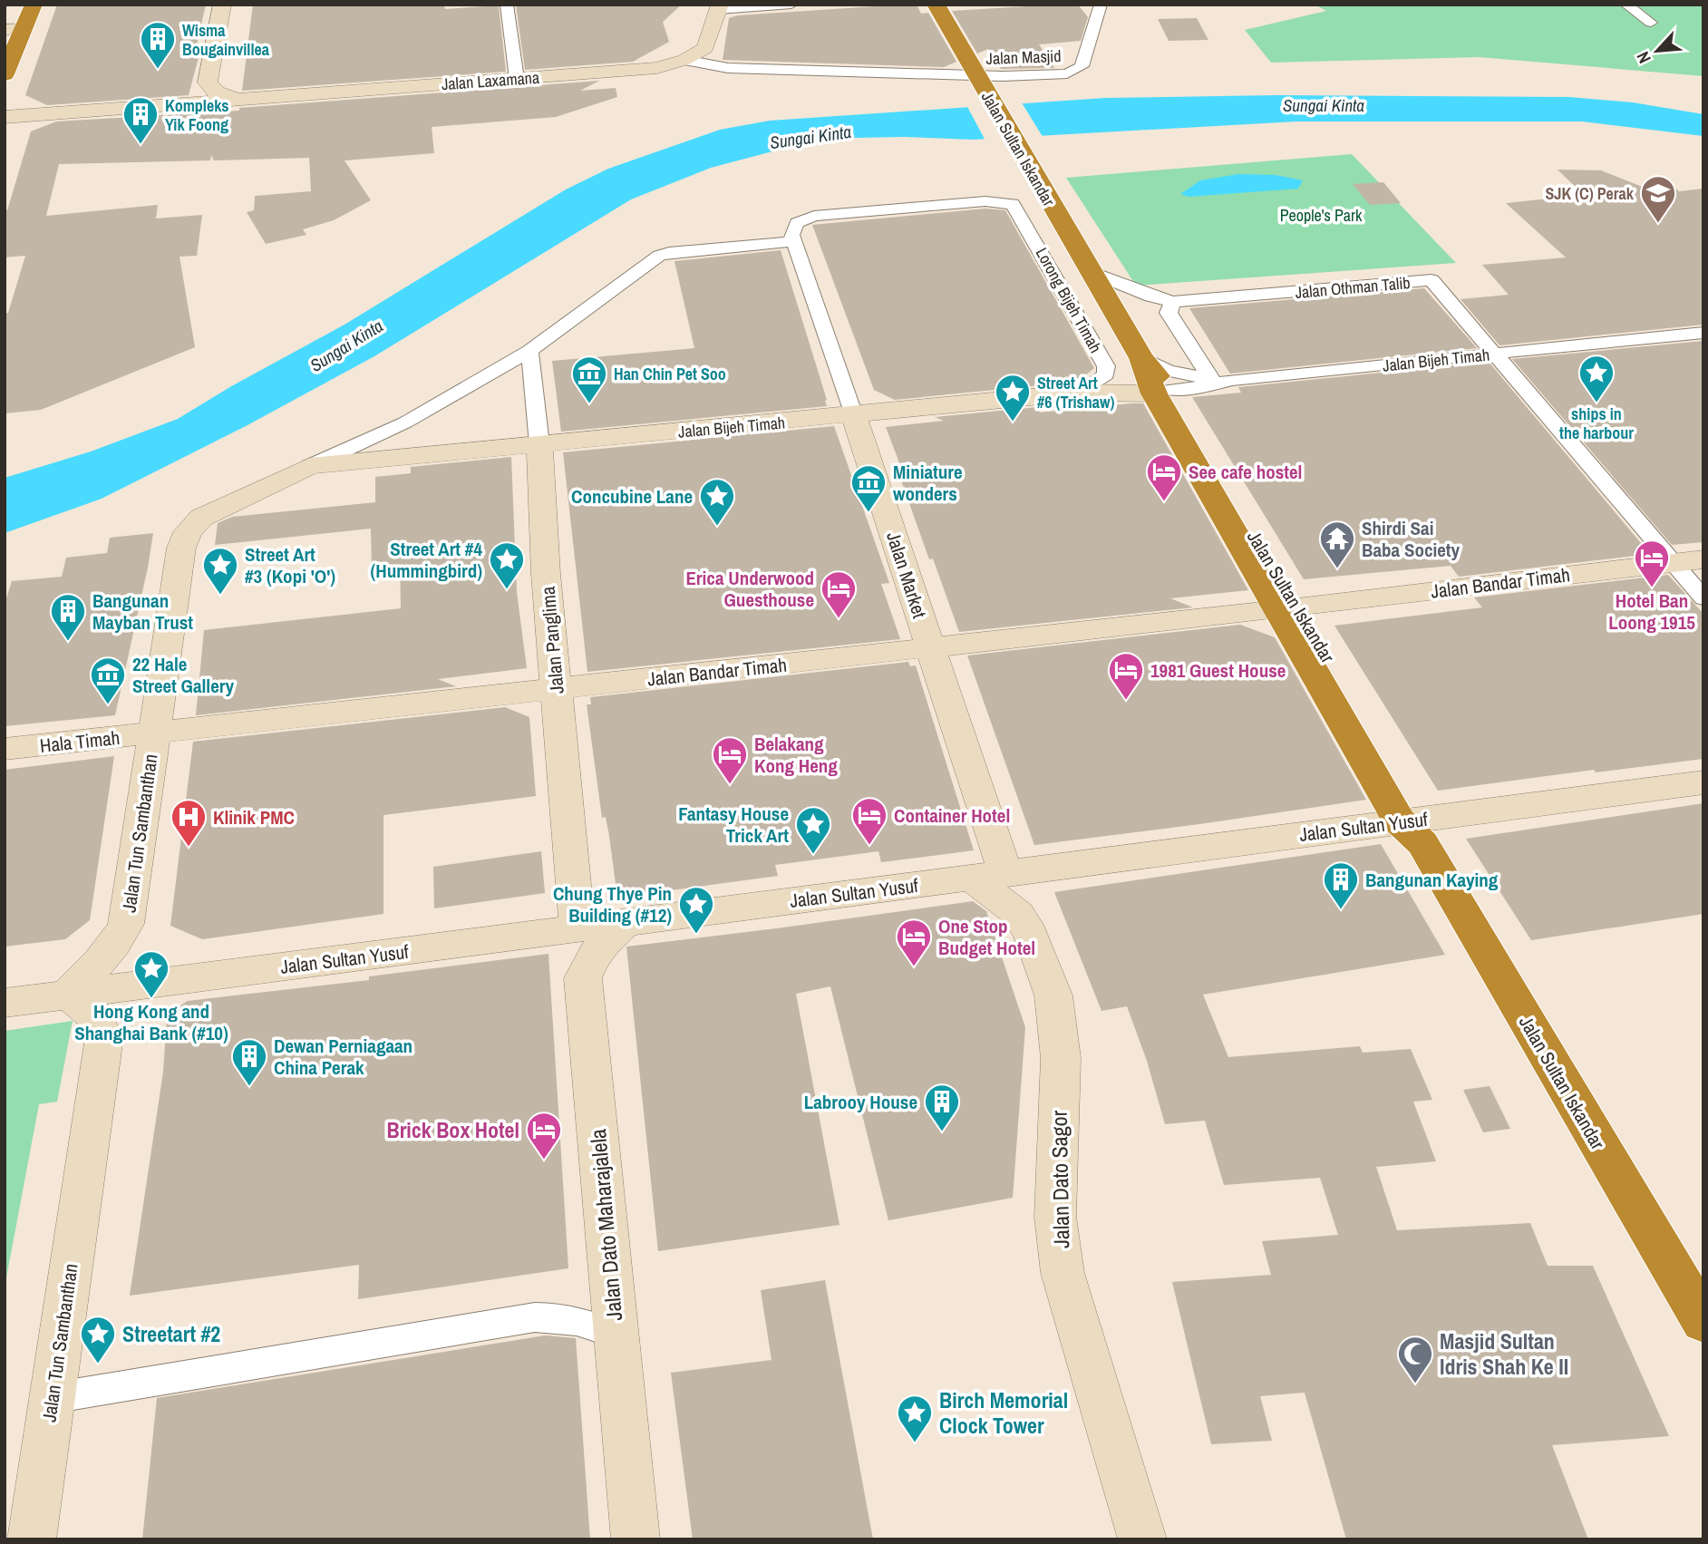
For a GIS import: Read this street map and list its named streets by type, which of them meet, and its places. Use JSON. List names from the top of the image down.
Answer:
{
  "streets": {
    "highway": ["Jalan Sultan Iskandar"],
    "street": [
      "Jalan Masjid",
      "Jalan Laxamana",
      "Jalan Othman Talib",
      "Lorong Bijeh Timah",
      "Jalan Bijeh Timah",
      "Jalan Market",
      "Jalan Bandar Timah",
      "Jalan Panglima",
      "Hala Timah",
      "Jalan Sultan Yusuf",
      "Jalan Tun Sambanthan",
      "Jalan Dato Sagor",
      "Jalan Dato Maharajalela"
    ]
  },
  "crossings": [
    ["Jalan Masjid", "Jalan Laxamana"],
    ["Jalan Masjid", "Jalan Sultan Iskandar"],
    ["Jalan Laxamana", "Jalan Sultan Iskandar"],
    ["Jalan Sultan Iskandar", "Jalan Othman Talib"],
    ["Jalan Sultan Iskandar", "Jalan Bijeh Timah"],
    ["Jalan Sultan Iskandar", "Jalan Bandar Timah"],
    ["Jalan Sultan Iskandar", "Jalan Sultan Yusuf"],
    ["Jalan Othman Talib", "Jalan Bijeh Timah"],
    ["Jalan Othman Talib", "Jalan Bandar Timah"],
    ["Lorong Bijeh Timah", "Jalan Bijeh Timah"],
    ["Jalan Bijeh Timah", "Jalan Market"],
    ["Jalan Bijeh Timah", "Jalan Panglima"],
    ["Jalan Bijeh Timah", "Jalan Tun Sambanthan"],
    ["Jalan Market", "Jalan Bandar Timah"],
    ["Jalan Market", "Jalan Sultan Yusuf"],
    ["Jalan Market", "Jalan Dato Sagor"],
    ["Jalan Bandar Timah", "Jalan Panglima"],
    ["Jalan Bandar Timah", "Hala Timah"],
    ["Jalan Bandar Timah", "Jalan Tun Sambanthan"],
    ["Jalan Panglima", "Jalan Sultan Yusuf"],
    ["Hala Timah", "Jalan Tun Sambanthan"],
    ["Jalan Sultan Yusuf", "Jalan Tun Sambanthan"],
    ["Jalan Sultan Yusuf", "Jalan Dato Sagor"],
    ["Jalan Sultan Yusuf", "Jalan Dato Maharajalela"]
  ],
  "water": ["Sungai Kinta"],
  "parks": ["People's Park"],
  "places": {
    "building": [
      "Wisma Bougainvillea",
      "Kompleks Yik Foong",
      "Bangunan Mayban Trust",
      "Bangunan Kaying",
      "Dewan Perniagaan China Perak",
      "Labrooy House"
    ],
    "school or university": ["SJK (C) Perak"],
    "place": [
      "ships in the harbour",
      "Street Art #6 (Trishaw)",
      "Concubine Lane",
      "Street Art #4 (Hummingbird)",
      "Street Art #3 (Kopi 'O')",
      "Fantasy House Trick Art",
      "Chung Thye Pin Building (#12)",
      "Hong Kong and Shanghai Bank (#10)",
      "Streetart #2",
      "Birch Memorial Clock Tower"
    ],
    "museum": ["Han Chin Pet Soo", "Miniature wonders", "22 Hale Street Gallery"],
    "hotel": [
      "See cafe hostel",
      "Hotel Ban Loong 1915",
      "Erica Underwood Guesthouse",
      "1981 Guest House",
      "Belakang Kong Heng",
      "Container Hotel",
      "One Stop Budget Hotel",
      "Brick Box Hotel"
    ],
    "temple": ["Shirdi Sai Baba Society"],
    "hospital": ["Klinik PMC"],
    "mosque": ["Masjid Sultan Idris Shah Ke II"]
  },
  "north": "bottom left"
}
